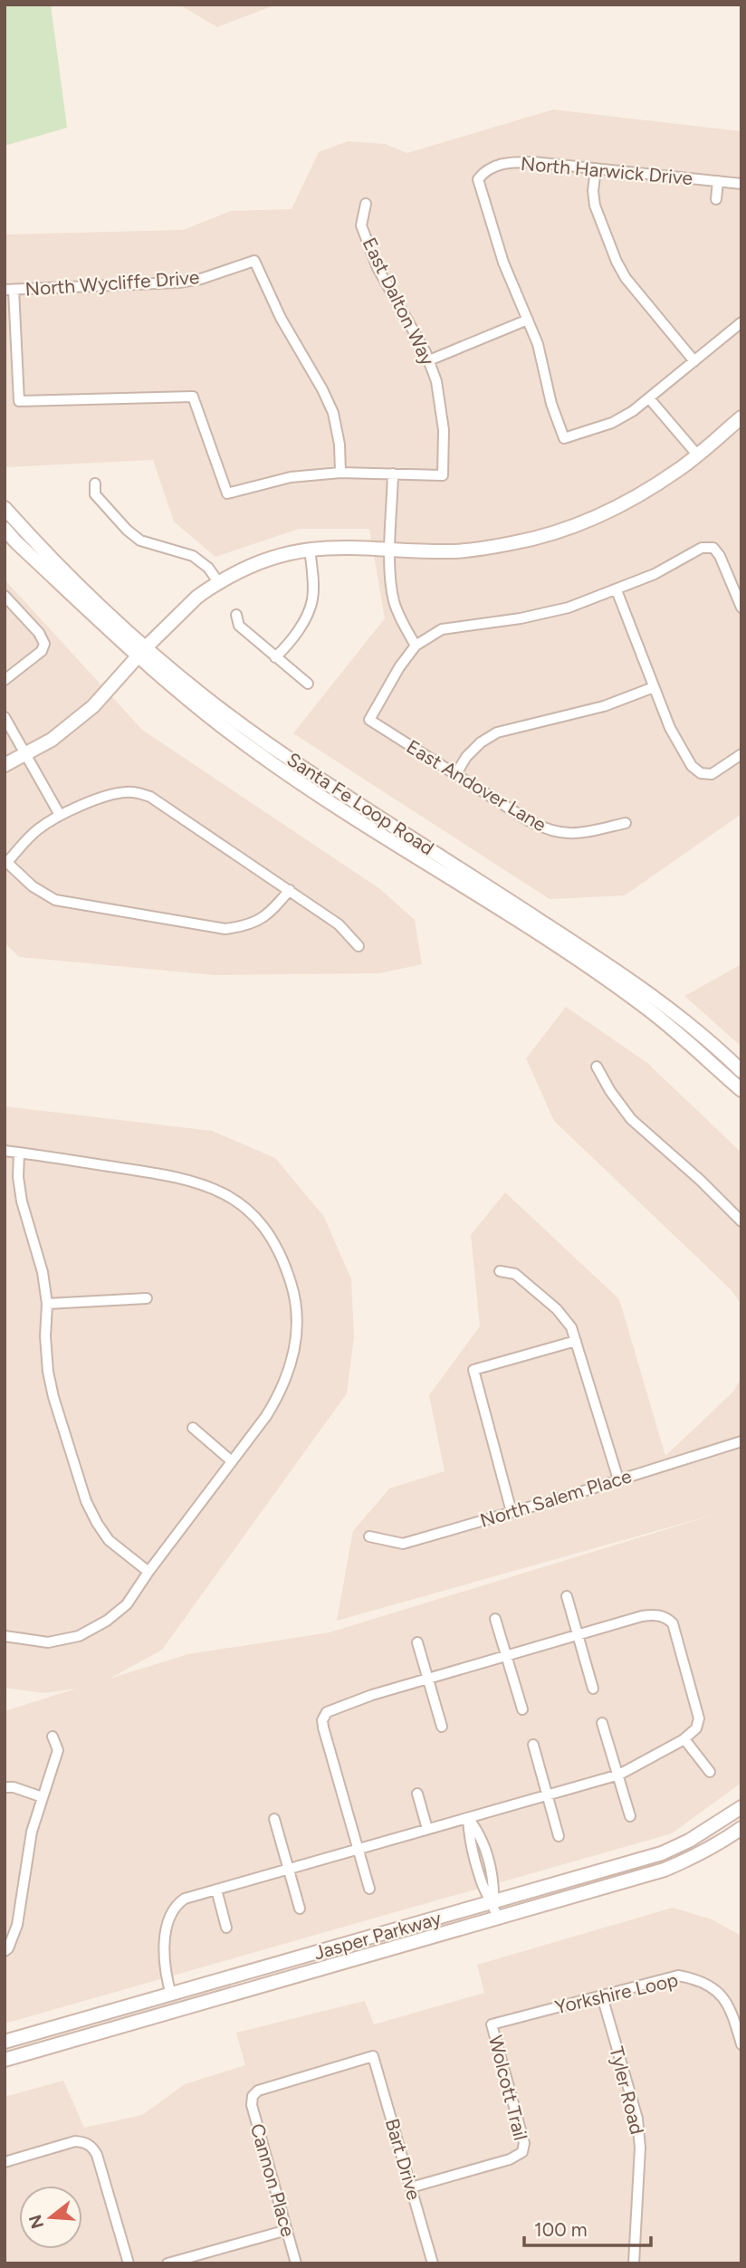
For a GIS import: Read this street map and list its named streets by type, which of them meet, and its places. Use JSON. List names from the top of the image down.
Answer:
{
  "streets": {
    "street": [
      "North Harwick Drive",
      "North Wycliffe Drive",
      "East Dalton Way",
      "East Andover Lane",
      "Santa Fe Loop Road",
      "North Salem Place",
      "Jasper Parkway",
      "Yorkshire Loop",
      "Wolcott Trail",
      "Tyler Road",
      "Bart Drive",
      "Cannon Place"
    ]
  },
  "crossings": [
    ["Yorkshire Loop", "Wolcott Trail"],
    ["Yorkshire Loop", "Tyler Road"],
    ["Wolcott Trail", "Bart Drive"],
    ["Bart Drive", "Cannon Place"]
  ],
  "scale_bar": "100 m",
  "north": "left"
}
